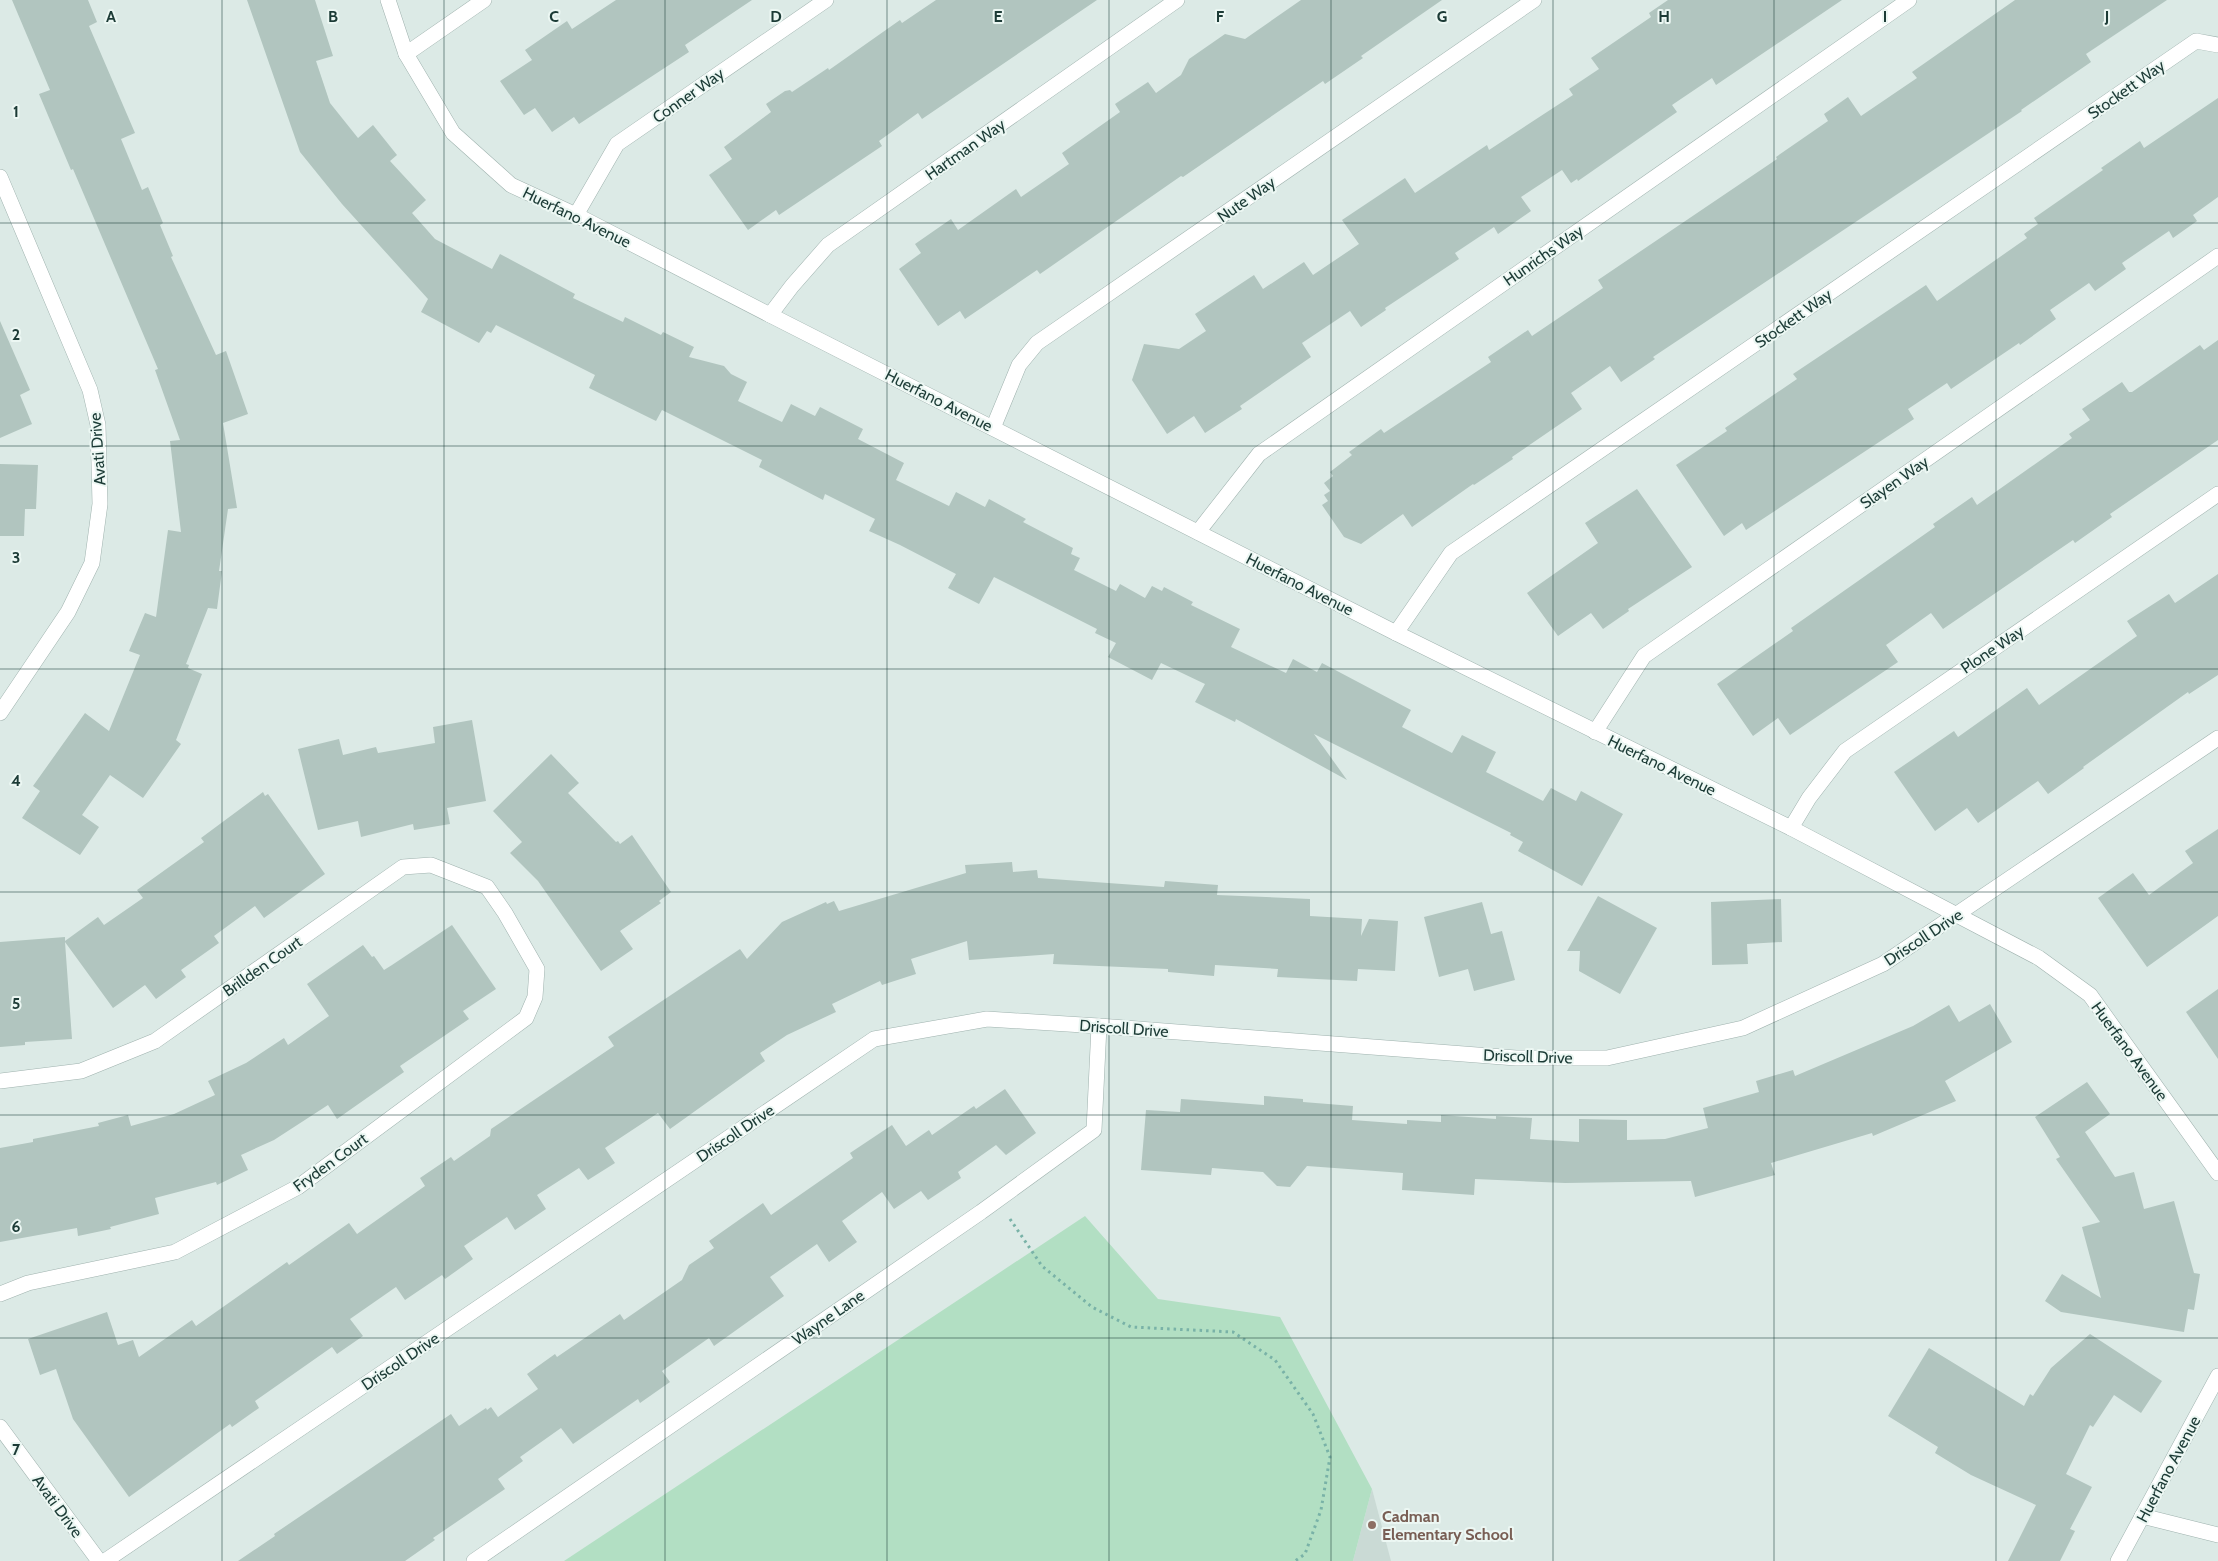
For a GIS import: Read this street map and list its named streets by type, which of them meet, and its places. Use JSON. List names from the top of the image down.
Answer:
{
  "streets": {
    "street": [
      "Stockett Way",
      "Conner Way",
      "Hartman Way",
      "Nute Way",
      "Huerfano Avenue",
      "Hunrichs Way",
      "Avati Drive",
      "Slayen Way",
      "Plone Way",
      "Driscoll Drive",
      "Brillden Court",
      "Fryden Court",
      "Wayne Lane"
    ]
  },
  "crossings": [
    ["Stockett Way", "Huerfano Avenue"],
    ["Conner Way", "Huerfano Avenue"],
    ["Hartman Way", "Huerfano Avenue"],
    ["Nute Way", "Huerfano Avenue"],
    ["Huerfano Avenue", "Hunrichs Way"],
    ["Huerfano Avenue", "Slayen Way"],
    ["Huerfano Avenue", "Plone Way"],
    ["Huerfano Avenue", "Driscoll Drive"],
    ["Driscoll Drive", "Wayne Lane"],
    ["Brillden Court", "Fryden Court"]
  ],
  "places": ["Cadman Elementary School"],
  "grid": {
    "columns": [
      "A",
      "B",
      "C",
      "D",
      "E",
      "F",
      "G",
      "H",
      "I",
      "J"
    ],
    "rows": [
      "1",
      "2",
      "3",
      "4",
      "5",
      "6",
      "7"
    ]
  }
}
